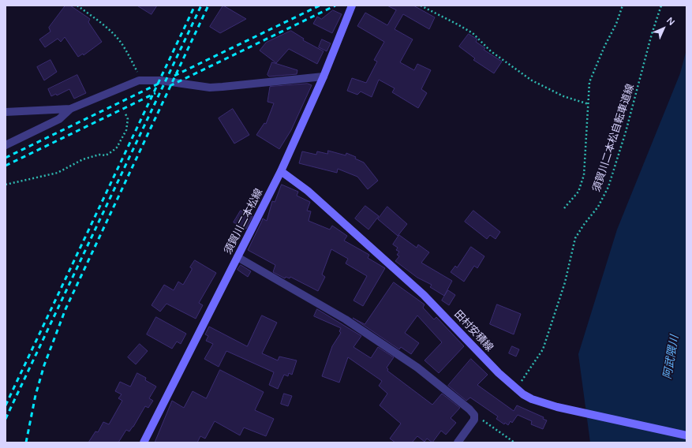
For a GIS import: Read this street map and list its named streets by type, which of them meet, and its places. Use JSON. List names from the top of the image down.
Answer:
{
  "streets": {
    "main road": ["須賀川二本松線", "田村安積線"],
    "path": ["須賀川二本松自転車道線"]
  },
  "crossings": [
    ["須賀川二本松自転車道線", "田村安積線"],
    ["須賀川二本松線", "田村安積線"]
  ],
  "water": ["阿武隈川"],
  "north": "top right"
}
